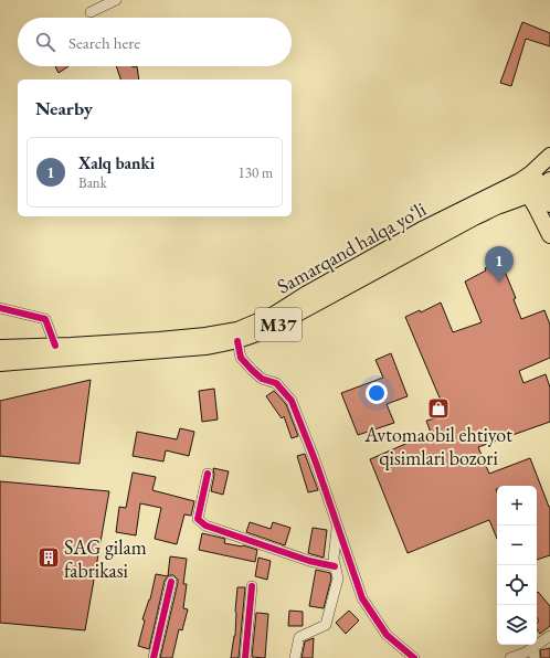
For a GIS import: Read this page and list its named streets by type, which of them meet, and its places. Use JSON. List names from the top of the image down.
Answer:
{
  "streets": {
    "main road": ["Samarqand halqa yoʻli", "M37"]
  },
  "places": {
    "shop": ["Avtomaobil ehtiyot qisimlari bozori"],
    "building": ["SAG gilam fabrikasi"]
  },
  "page": {
    "search": "Search here",
    "heading": "Nearby",
    "list": [
      {
        "mark": "1",
        "name": "Xalq banki",
        "note": "Bank",
        "value": "130 m"
      }
    ],
    "pins": "1",
    "map_buttons": ["+", "−"]
  }
}
